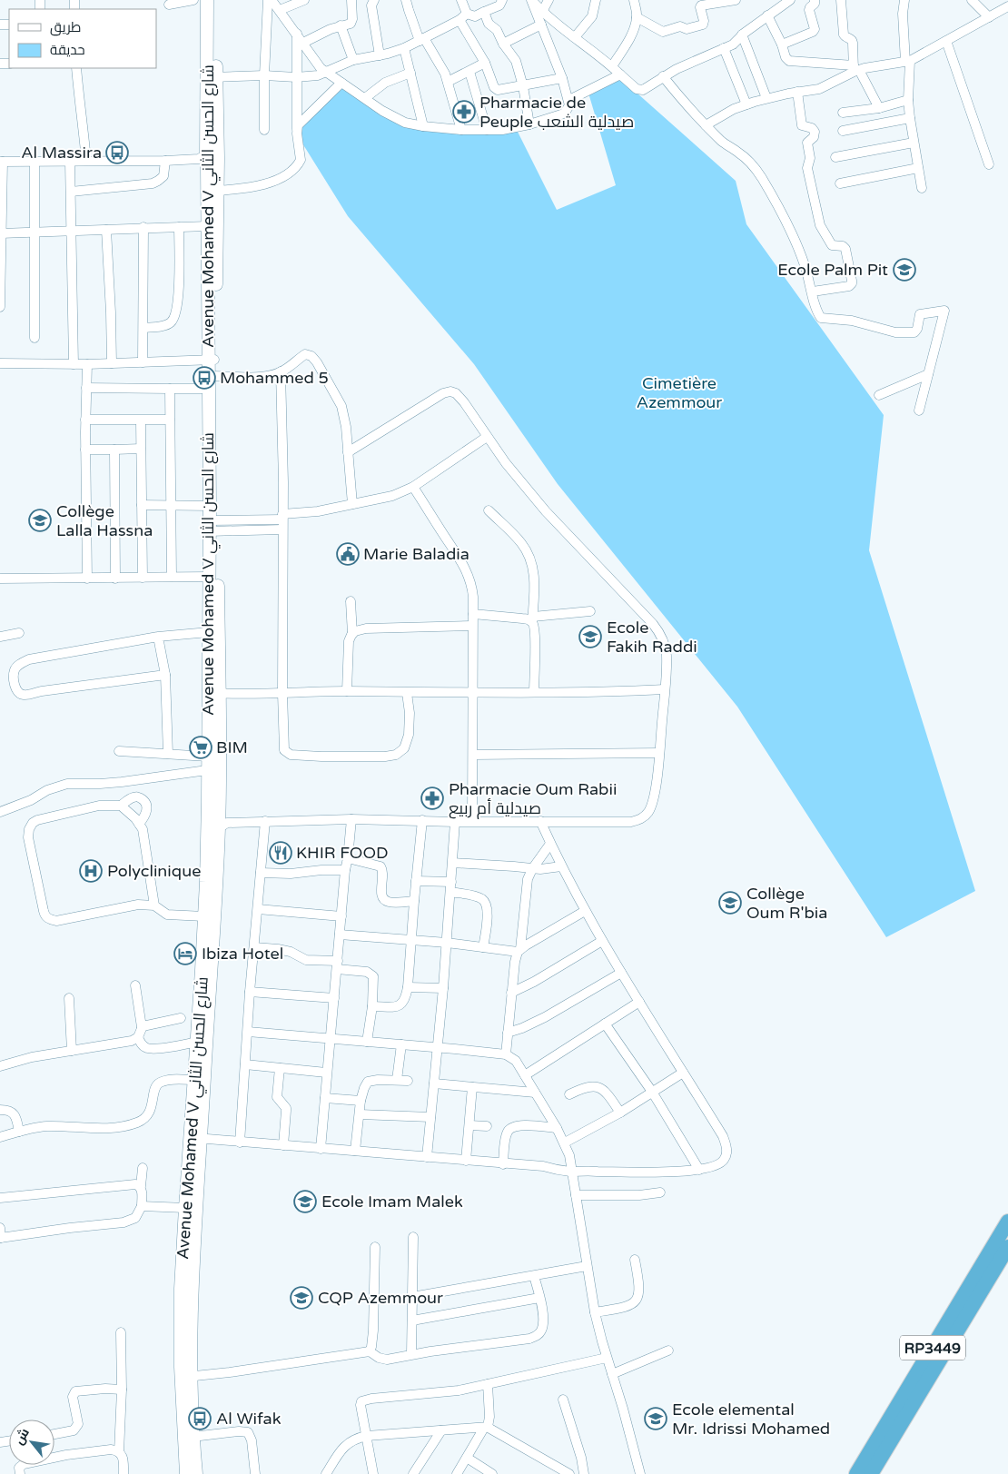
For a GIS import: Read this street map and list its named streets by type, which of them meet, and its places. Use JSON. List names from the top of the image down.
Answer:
{
  "streets": {
    "highway": ["RP3449"],
    "main road": ["Avenue Mohamed V شارع الحسن الثاني"]
  },
  "parks": ["Cimetière Azemmour"],
  "places": {
    "pharmacy": ["Pharmacie de Peuple صيدلية الشعب", "Pharmacie Oum Rabii صيدلية أم ربيع"],
    "bus stop": ["Al Massira", "Mohammed 5", "Al Wifak"],
    "school or university": [
      "Ecole Palm Pit",
      "Collège Lalla Hassna",
      "Ecole Fakih Raddi",
      "Collège Oum R'bia",
      "Ecole Imam Malek",
      "CQP Azemmour",
      "Ecole elemental Mr. Idrissi Mohamed"
    ],
    "public building": ["Marie Baladia"],
    "supermarket": ["BIM"],
    "restaurant": ["KHIR FOOD"],
    "hospital": ["Polyclinique"],
    "hotel": ["Ibiza Hotel"]
  },
  "legend": ["طريق", "حديقة"],
  "north": "top left"
}
